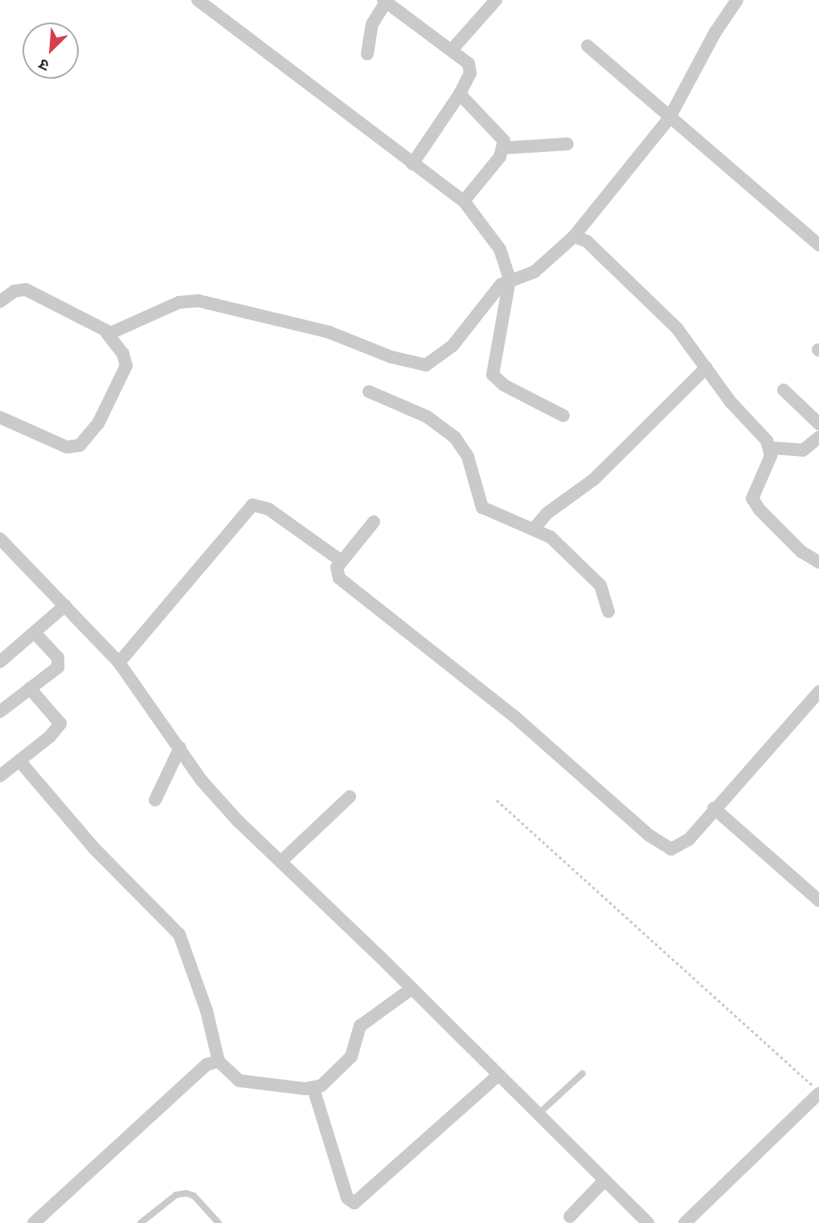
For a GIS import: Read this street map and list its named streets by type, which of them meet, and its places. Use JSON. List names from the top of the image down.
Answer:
{
  "north": "bottom left"
}
